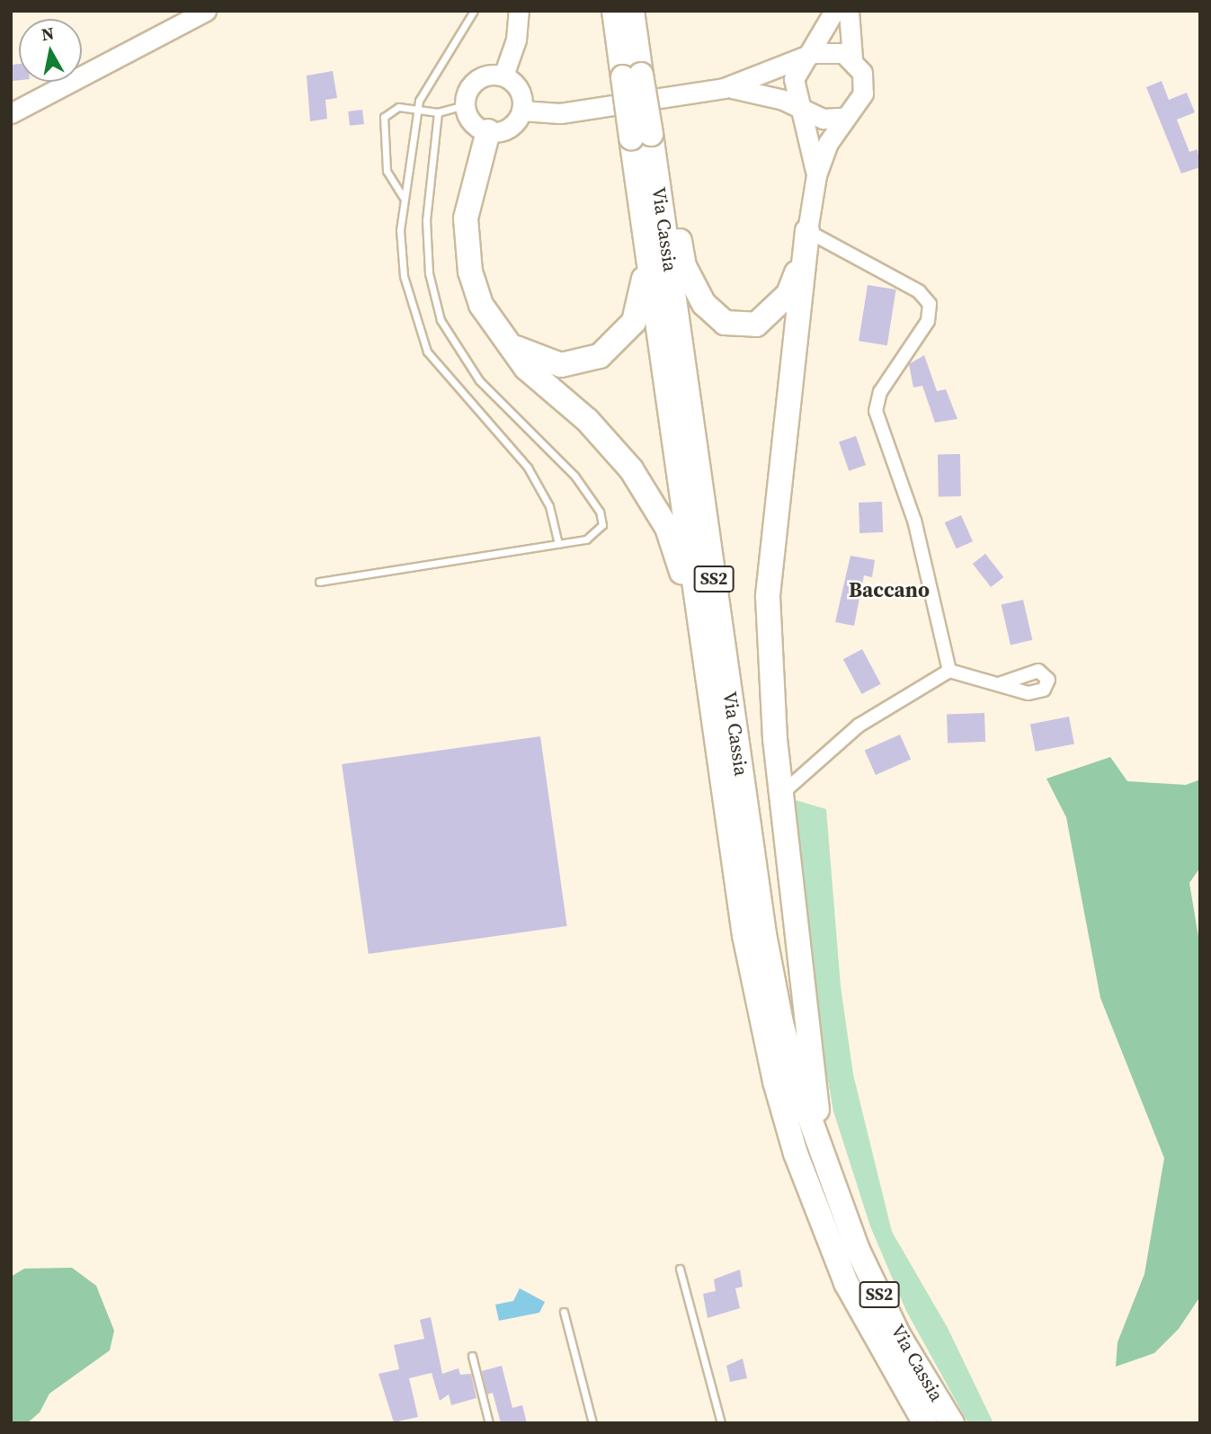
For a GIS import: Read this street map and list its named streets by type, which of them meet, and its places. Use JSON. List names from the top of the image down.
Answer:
{
  "streets": {
    "highway": ["Via Cassia", "SS2"]
  },
  "districts": ["Baccano"],
  "north": "top"
}
